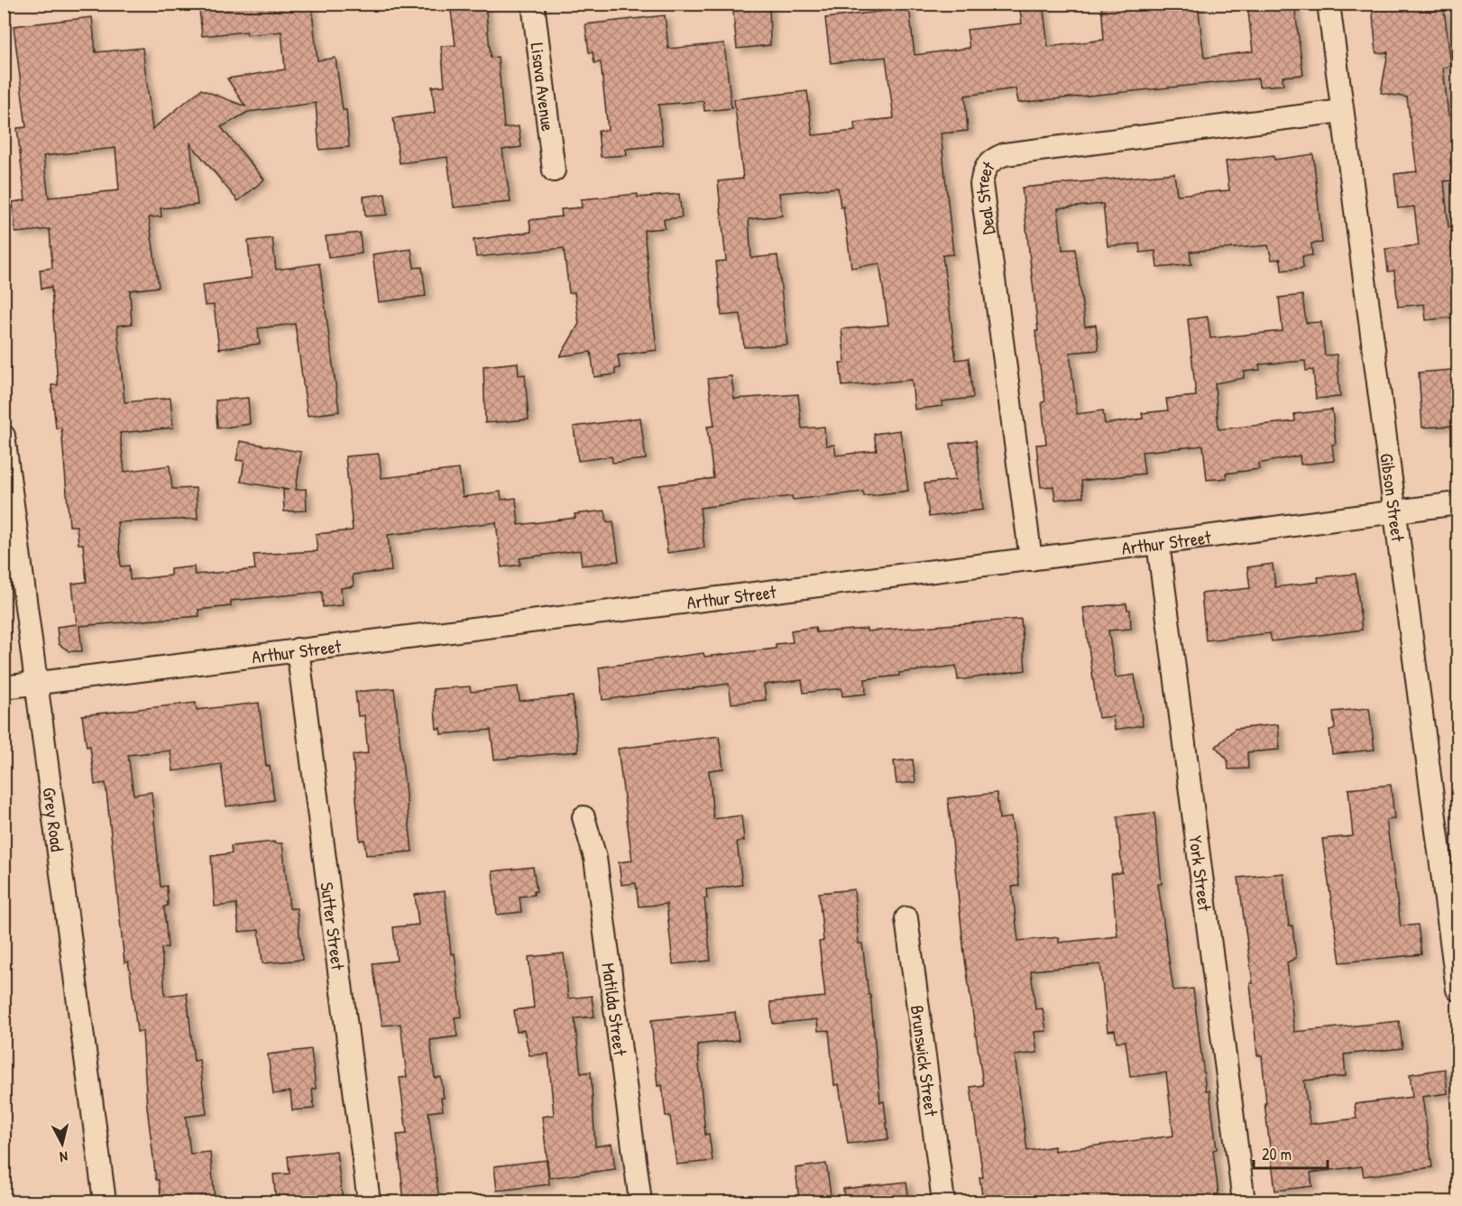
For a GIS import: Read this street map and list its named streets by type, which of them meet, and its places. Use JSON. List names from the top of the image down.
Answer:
{
  "streets": {
    "street": [
      "Lisava Avenue",
      "Deal Street",
      "Gibson Street",
      "Arthur Street",
      "Grey Road",
      "York Street",
      "Sutter Street",
      "Matilda Street",
      "Brunswick Street"
    ]
  },
  "crossings": [
    ["Deal Street", "Gibson Street"],
    ["Deal Street", "Arthur Street"],
    ["Gibson Street", "Arthur Street"],
    ["Arthur Street", "Grey Road"],
    ["Arthur Street", "York Street"],
    ["Arthur Street", "Sutter Street"]
  ],
  "scale_bar": "20 m",
  "north": "bottom"
}
